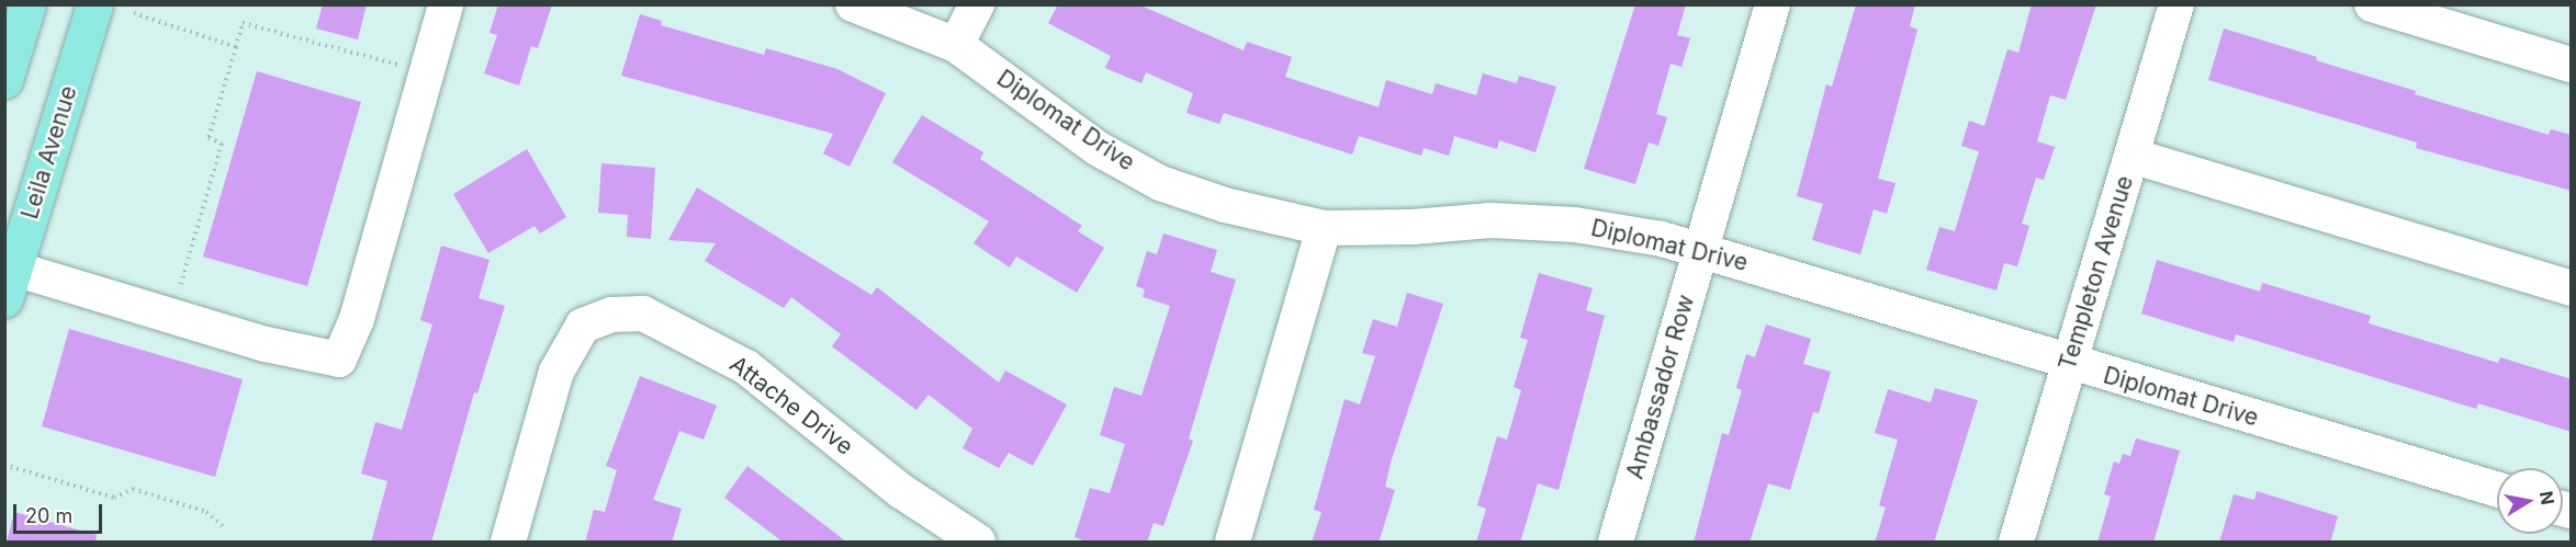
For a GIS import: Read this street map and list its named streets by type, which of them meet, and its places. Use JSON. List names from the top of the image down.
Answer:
{
  "streets": {
    "main road": ["Leila Avenue"],
    "street": [
      "Diplomat Drive",
      "Templeton Avenue",
      "Ambassador Row",
      "Attache Drive"
    ]
  },
  "crossings": [
    ["Diplomat Drive", "Templeton Avenue"],
    ["Diplomat Drive", "Ambassador Row"]
  ],
  "scale_bar": "20 m",
  "north": "right"
}
